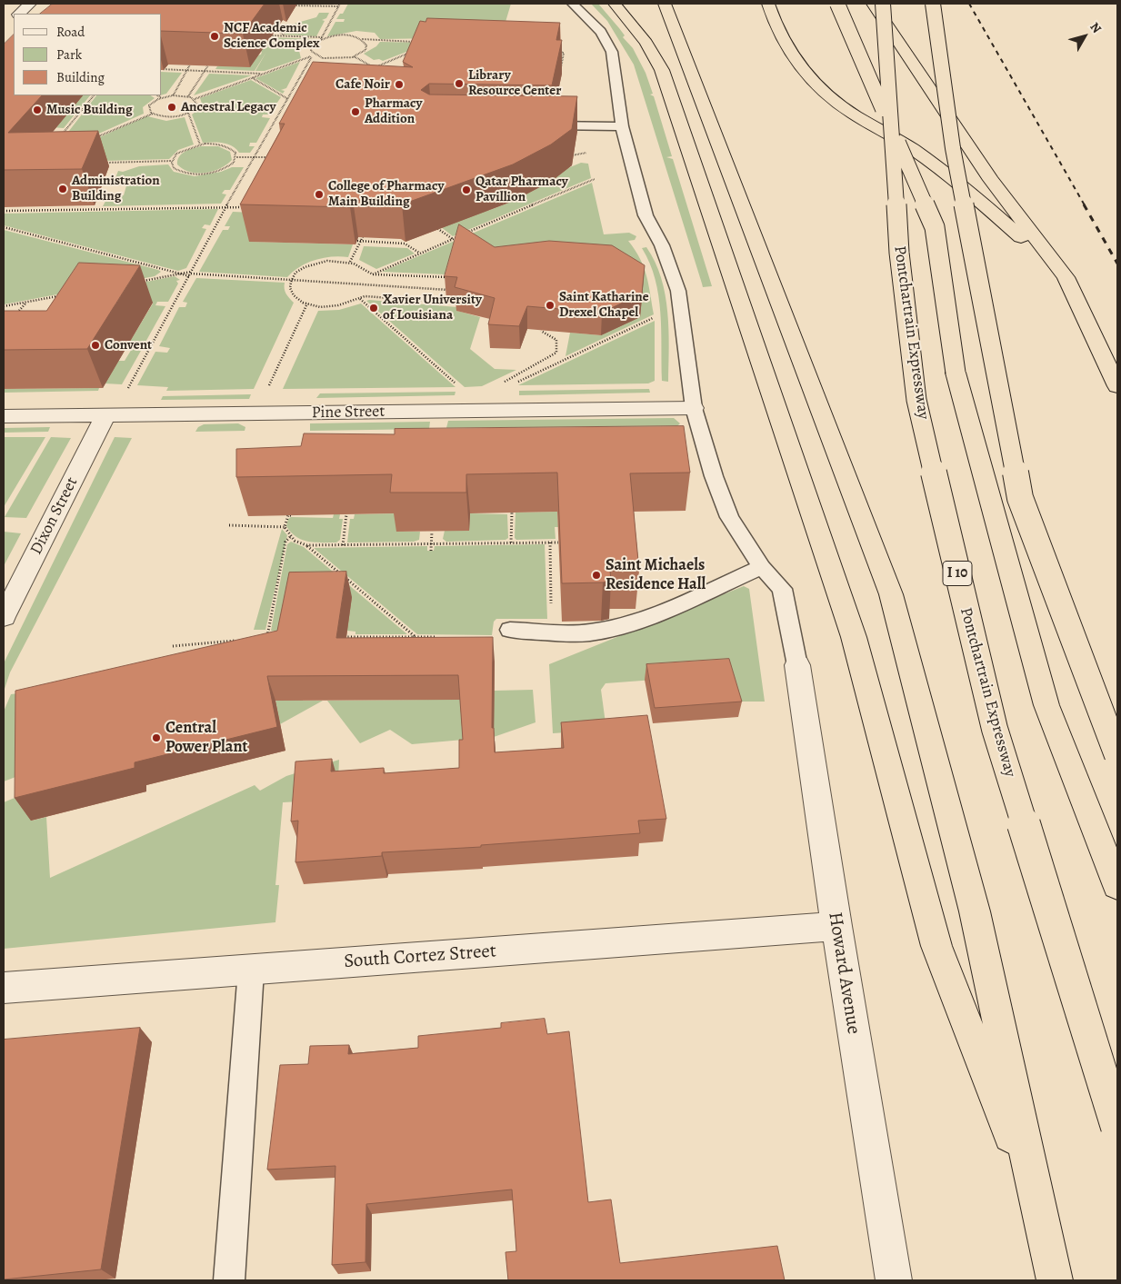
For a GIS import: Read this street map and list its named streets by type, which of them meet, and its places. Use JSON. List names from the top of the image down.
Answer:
{
  "streets": {
    "highway": ["Pontchartrain Expressway", "I 10"],
    "street": [
      "Pine Street",
      "Dixon Street",
      "South Cortez Street",
      "Howard Avenue"
    ]
  },
  "crossings": [
    ["Pine Street", "Dixon Street"],
    ["South Cortez Street", "Howard Avenue"]
  ],
  "places": [
    "NCF Academic Science Complex",
    "Library Resource Center",
    "Cafe Noir",
    "Ancestral Legacy",
    "Music Building",
    "Pharmacy Addition",
    "Administration Building",
    "Qatar Pharmacy Pavillion",
    "College of Pharmacy Main Building",
    "Saint Katharine Drexel Chapel",
    "Xavier University of Louisiana",
    "Convent",
    "Saint Michaels Residence Hall",
    "Central Power Plant"
  ],
  "legend": ["Road", "Park", "Building"],
  "north": "top right"
}
